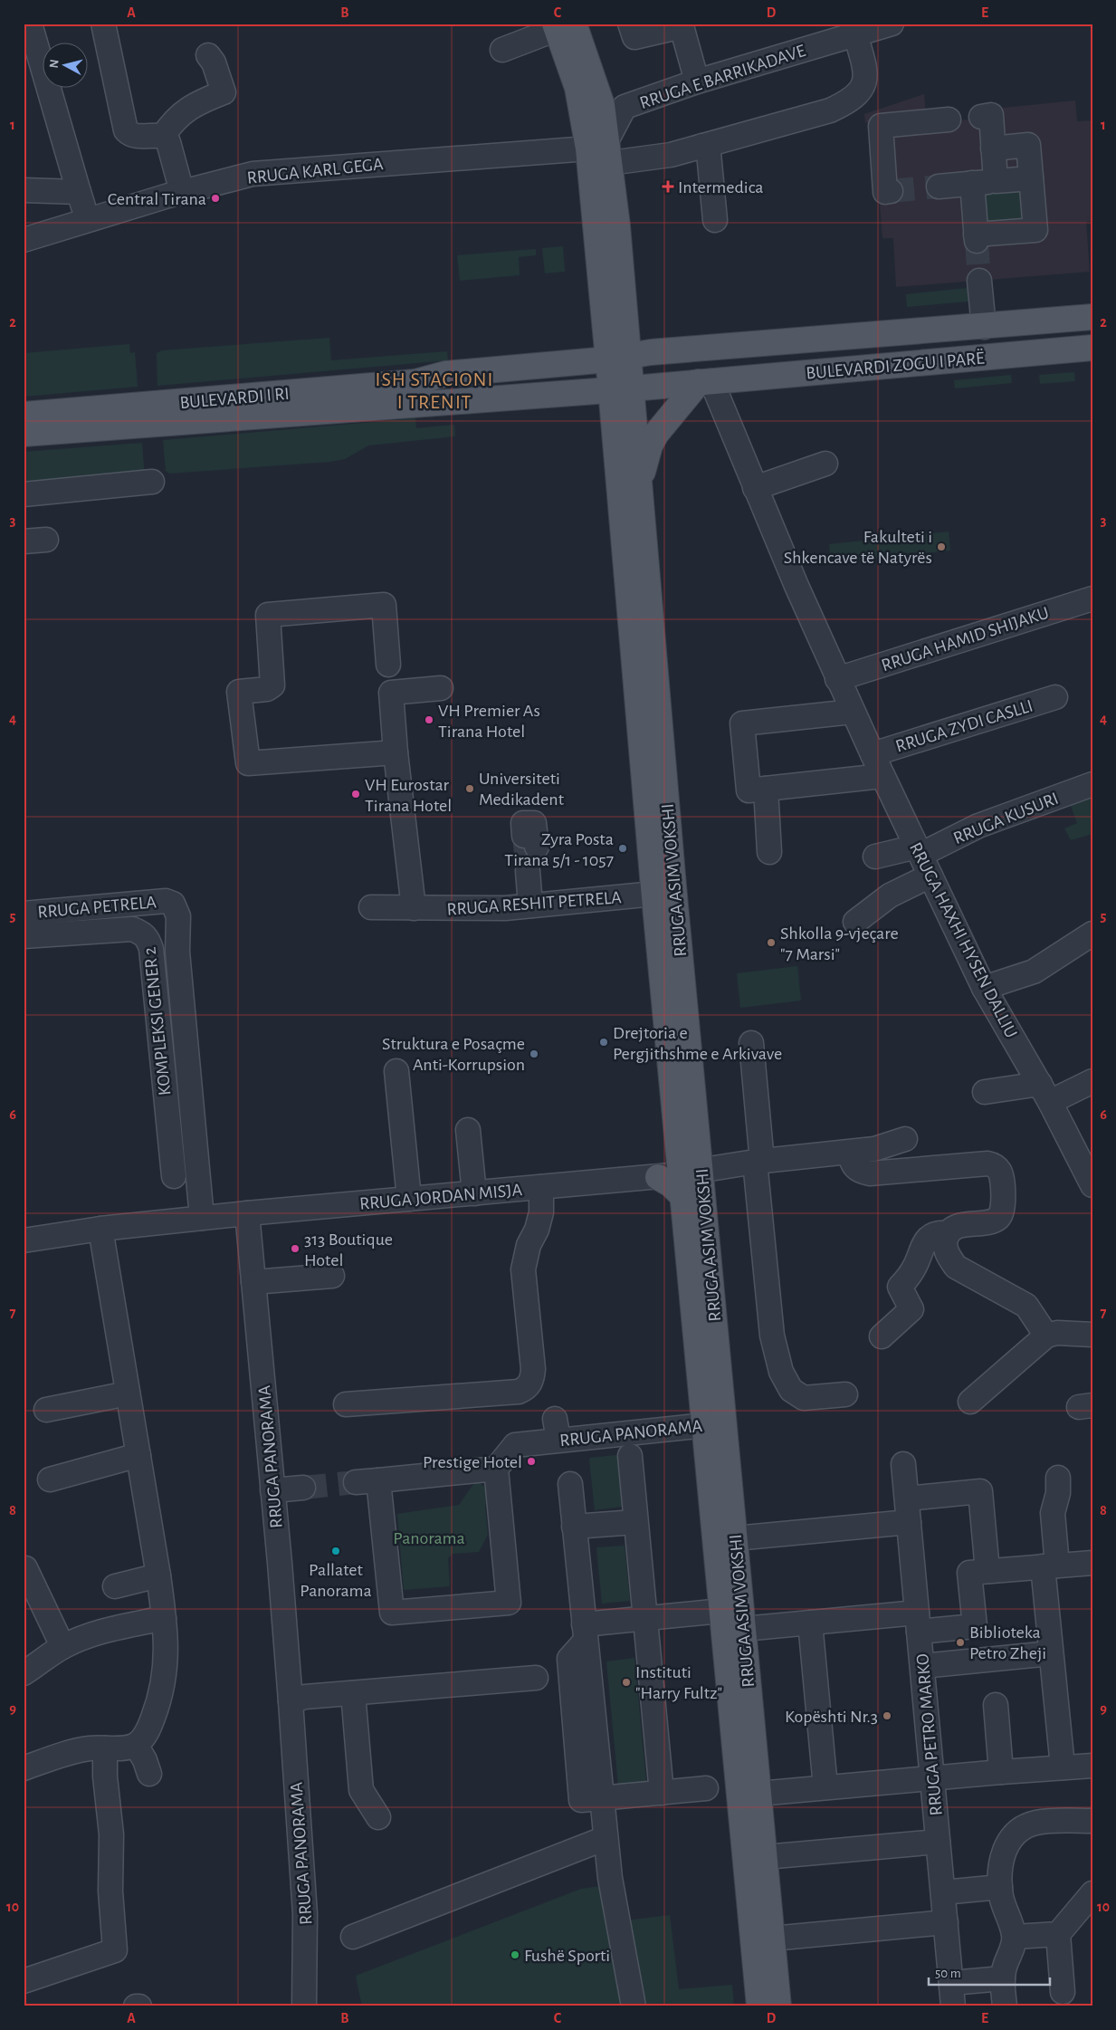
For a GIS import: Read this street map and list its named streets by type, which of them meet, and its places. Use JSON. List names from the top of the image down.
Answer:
{
  "streets": {
    "main road": ["BULEVARDI ZOGU I PARË", "BULEVARDI I RI", "RRUGA ASIM VOKSHI"],
    "street": [
      "RRUGA E BARRIKADAVE",
      "RRUGA KARL GEGA",
      "RRUGA HAMID SHIJAKU",
      "RRUGA ZYDI CASLLI",
      "RRUGA KUSURI",
      "RRUGA RESHIT PETRELA",
      "RRUGA PETRELA",
      "RRUGA HAXHI HYSEN DALLIU",
      "KOMPLEKSI GENER 2",
      "RRUGA JORDAN MISJA",
      "RRUGA PANORAMA",
      "RRUGA PETRO MARKO"
    ]
  },
  "crossings": [
    ["RRUGA E BARRIKADAVE", "RRUGA KARL GEGA"],
    ["BULEVARDI ZOGU I PARË", "BULEVARDI I RI"],
    ["BULEVARDI ZOGU I PARË", "RRUGA HAXHI HYSEN DALLIU"],
    ["RRUGA HAMID SHIJAKU", "RRUGA HAXHI HYSEN DALLIU"],
    ["RRUGA ZYDI CASLLI", "RRUGA HAXHI HYSEN DALLIU"],
    ["RRUGA KUSURI", "RRUGA HAXHI HYSEN DALLIU"],
    ["RRUGA ASIM VOKSHI", "RRUGA RESHIT PETRELA"],
    ["RRUGA ASIM VOKSHI", "RRUGA JORDAN MISJA"],
    ["RRUGA ASIM VOKSHI", "RRUGA PANORAMA"],
    ["RRUGA PETRELA", "RRUGA JORDAN MISJA"],
    ["RRUGA JORDAN MISJA", "RRUGA PANORAMA"]
  ],
  "districts": ["ISH STACIONI I TRENIT"],
  "parks": ["Panorama"],
  "places": {
    "health": ["Intermedica"],
    "other": [
      "Central Tirana",
      "Fakulteti i Shkencave të Natyrës",
      "VH Premier As Tirana Hotel",
      "Universiteti Medikadent",
      "VH Eurostar Tirana Hotel",
      "Zyra Posta Tirana 5/1 - 1057",
      "Shkolla 9-vjeçare \"7 Marsi\"",
      "Drejtoria e Pergjithshme e Arkivave",
      "Struktura e Posaçme Anti-Korrupsion",
      "313 Boutique Hotel",
      "Prestige Hotel",
      "Pallatet Panorama",
      "Biblioteka Petro Zheji",
      "Instituti \"Harry Fultz\"",
      "Kopështi Nr.3",
      "Fushë Sporti"
    ]
  },
  "scale_bar": "50 m",
  "north": "left",
  "grid": {
    "columns": [
      "A",
      "B",
      "C",
      "D",
      "E"
    ],
    "rows": [
      "1",
      "2",
      "3",
      "4",
      "5",
      "6",
      "7",
      "8",
      "9",
      "10"
    ]
  }
}
